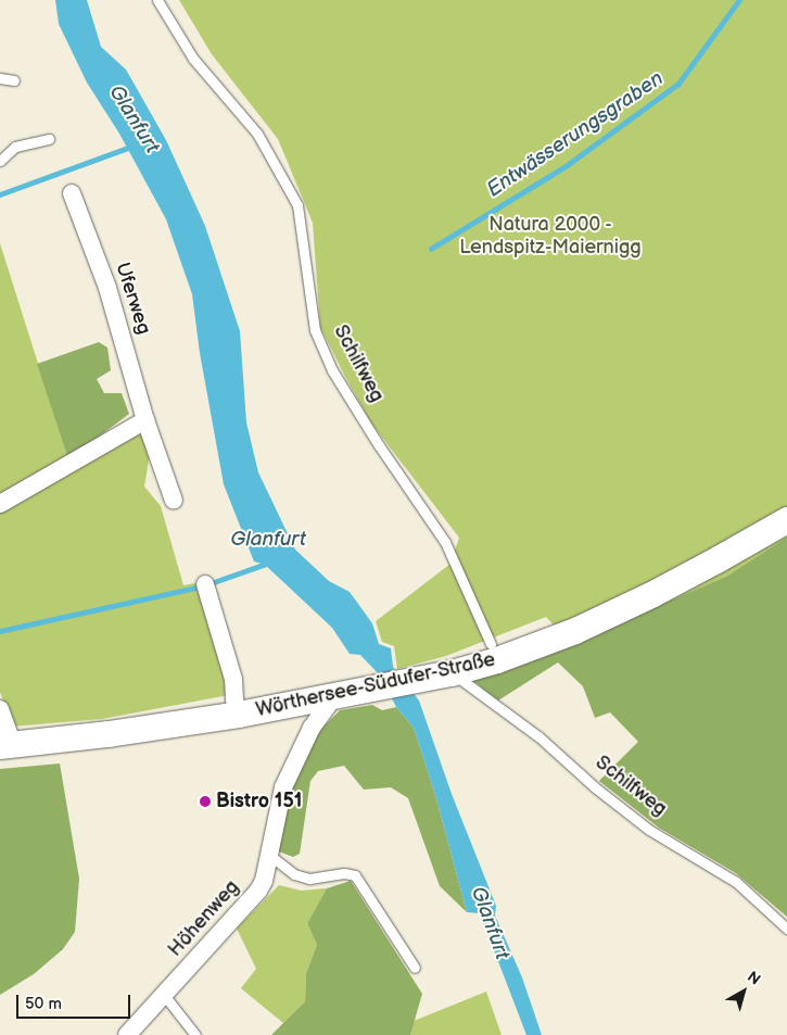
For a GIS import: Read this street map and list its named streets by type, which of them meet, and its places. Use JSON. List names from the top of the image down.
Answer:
{
  "streets": {
    "main road": ["Wörthersee-Südufer-Straße"],
    "street": ["Uferweg", "Höhenweg"],
    "lane": ["Schilfweg"]
  },
  "crossings": [
    ["Schilfweg", "Wörthersee-Südufer-Straße"],
    ["Wörthersee-Südufer-Straße", "Höhenweg"]
  ],
  "water": ["Glanfurt", "Entwässerungsgraben"],
  "parks": ["Natura 2000 - Lendspitz-Maiernigg"],
  "places": ["Bistro 151"],
  "scale_bar": "50 m",
  "north": "top right"
}
